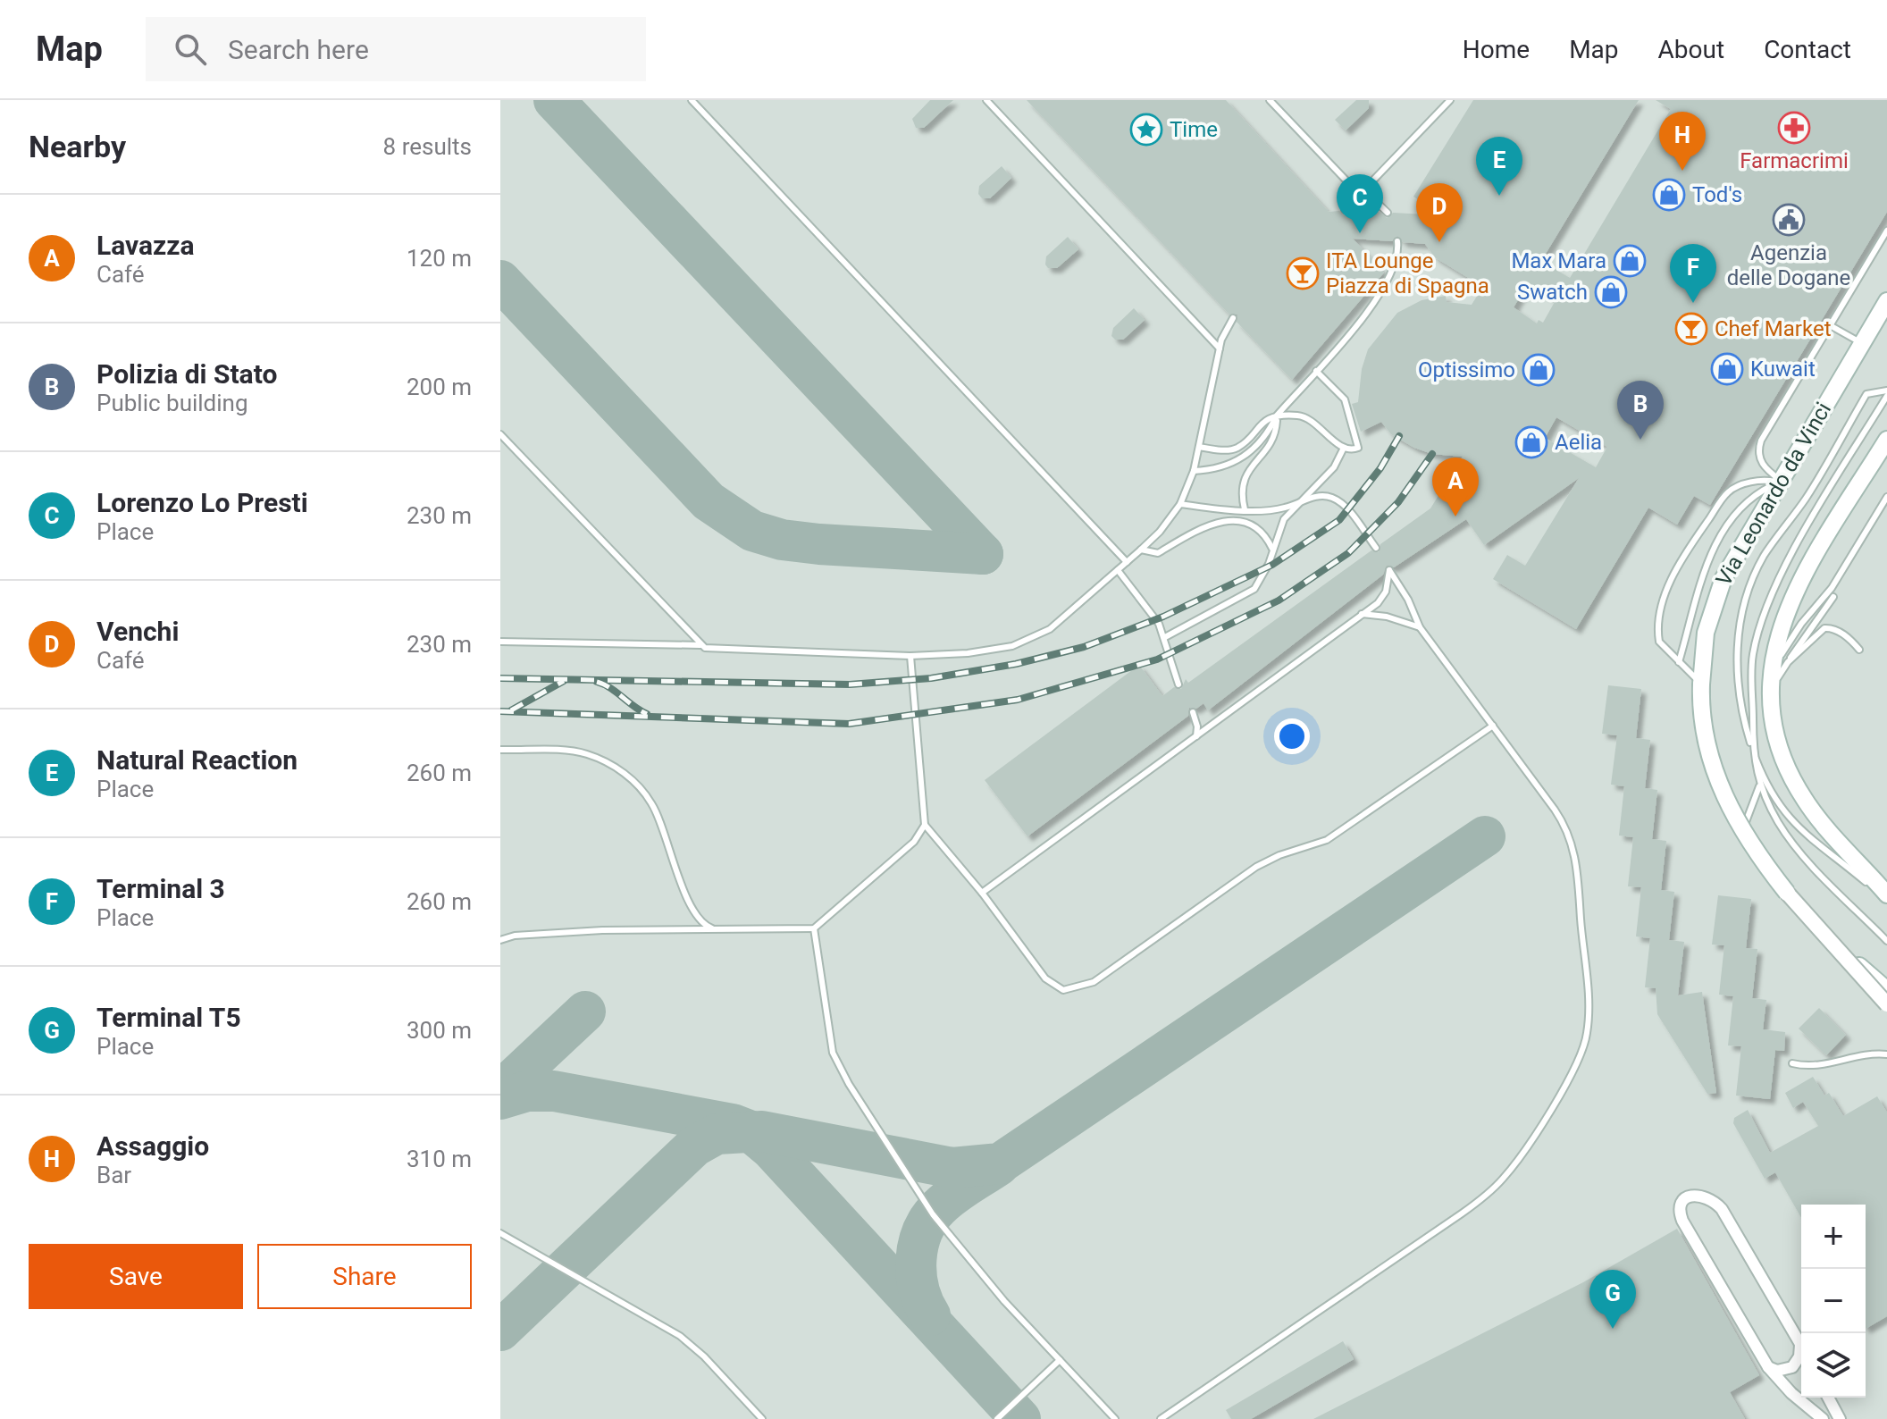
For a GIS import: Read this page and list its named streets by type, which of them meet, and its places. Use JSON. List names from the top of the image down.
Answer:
{
  "streets": {
    "main road": ["Via Leonardo da Vinci"]
  },
  "places": {
    "pharmacy": ["Farmacrimi"],
    "place": ["Time"],
    "shop": [
      "Tod's",
      "Max Mara",
      "Swatch",
      "Kuwait",
      "Optissimo",
      "Aelia"
    ],
    "public building": ["Agenzia delle Dogane"],
    "bar": ["ITA Lounge Piazza di Spagna", "Chef Market"]
  },
  "page": {
    "header": "Map",
    "search": "Search here",
    "nav": [
      "Home",
      "Map",
      "About",
      "Contact"
    ],
    "heading": ["Nearby", "8 results"],
    "pins": [
      "H",
      "E",
      "C",
      "D",
      "F",
      "B",
      "A",
      "G"
    ],
    "list": [
      {
        "mark": "A",
        "name": "Lavazza",
        "note": "Café",
        "value": "120 m"
      },
      {
        "mark": "B",
        "name": "Polizia di Stato",
        "note": "Public building",
        "value": "200 m"
      },
      {
        "mark": "C",
        "name": "Lorenzo Lo Presti",
        "note": "Place",
        "value": "230 m"
      },
      {
        "mark": "D",
        "name": "Venchi",
        "note": "Café",
        "value": "230 m"
      },
      {
        "mark": "E",
        "name": "Natural Reaction",
        "note": "Place",
        "value": "260 m"
      },
      {
        "mark": "F",
        "name": "Terminal 3",
        "note": "Place",
        "value": "260 m"
      },
      {
        "mark": "G",
        "name": "Terminal T5",
        "note": "Place",
        "value": "300 m"
      },
      {
        "mark": "H",
        "name": "Assaggio",
        "note": "Bar",
        "value": "310 m"
      }
    ],
    "map_buttons": ["+", "−"],
    "buttons": ["Save", "Share"]
  }
}
